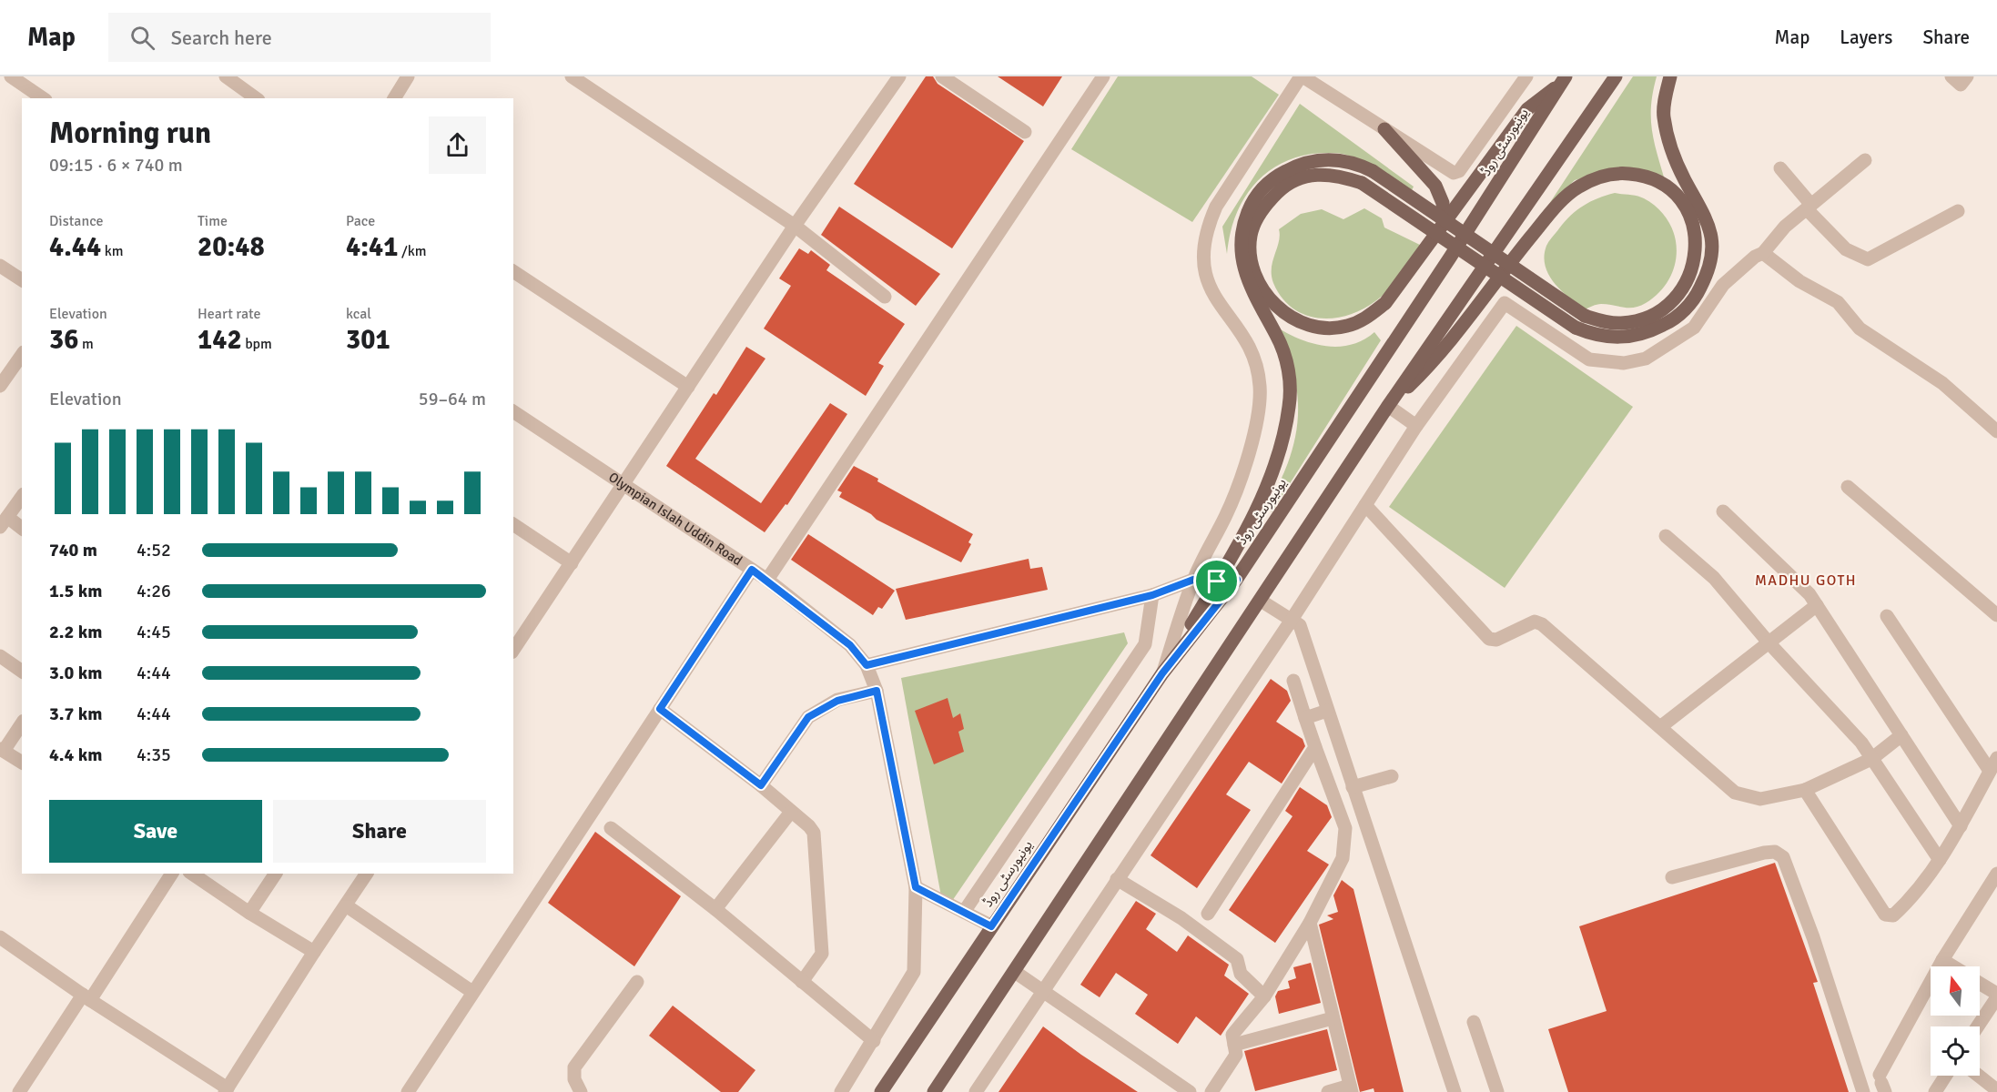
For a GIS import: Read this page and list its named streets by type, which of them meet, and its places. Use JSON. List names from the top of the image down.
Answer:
{
  "streets": {
    "main road": ["یونیورسٹی روڈ"],
    "street": ["Olympian Islah Uddin Road"]
  },
  "districts": ["MADHU GOTH"],
  "north": "top",
  "page": {
    "header": "Map",
    "search": "Search here",
    "nav": ["Map", "Layers", "Share"],
    "heading": ["Morning run", "09:15 · 6 × 740 m"],
    "stats": [
      ["Distance", "4.44 km"],
      ["Time", "20:48"],
      ["Pace", "4:41 /km"],
      ["Elevation", "36 m"],
      ["Heart rate", "142 bpm"],
      ["kcal", "301"]
    ],
    "chart": ["Elevation", "59–64 m"],
    "list": [
      {
        "name": "740 m",
        "note": "4:52"
      },
      {
        "name": "1.5 km",
        "note": "4:26"
      },
      {
        "name": "2.2 km",
        "note": "4:45"
      },
      {
        "name": "3.0 km",
        "note": "4:44"
      },
      {
        "name": "3.7 km",
        "note": "4:44"
      },
      {
        "name": "4.4 km",
        "note": "4:35"
      }
    ],
    "buttons": ["Save", "Share"]
  }
}
